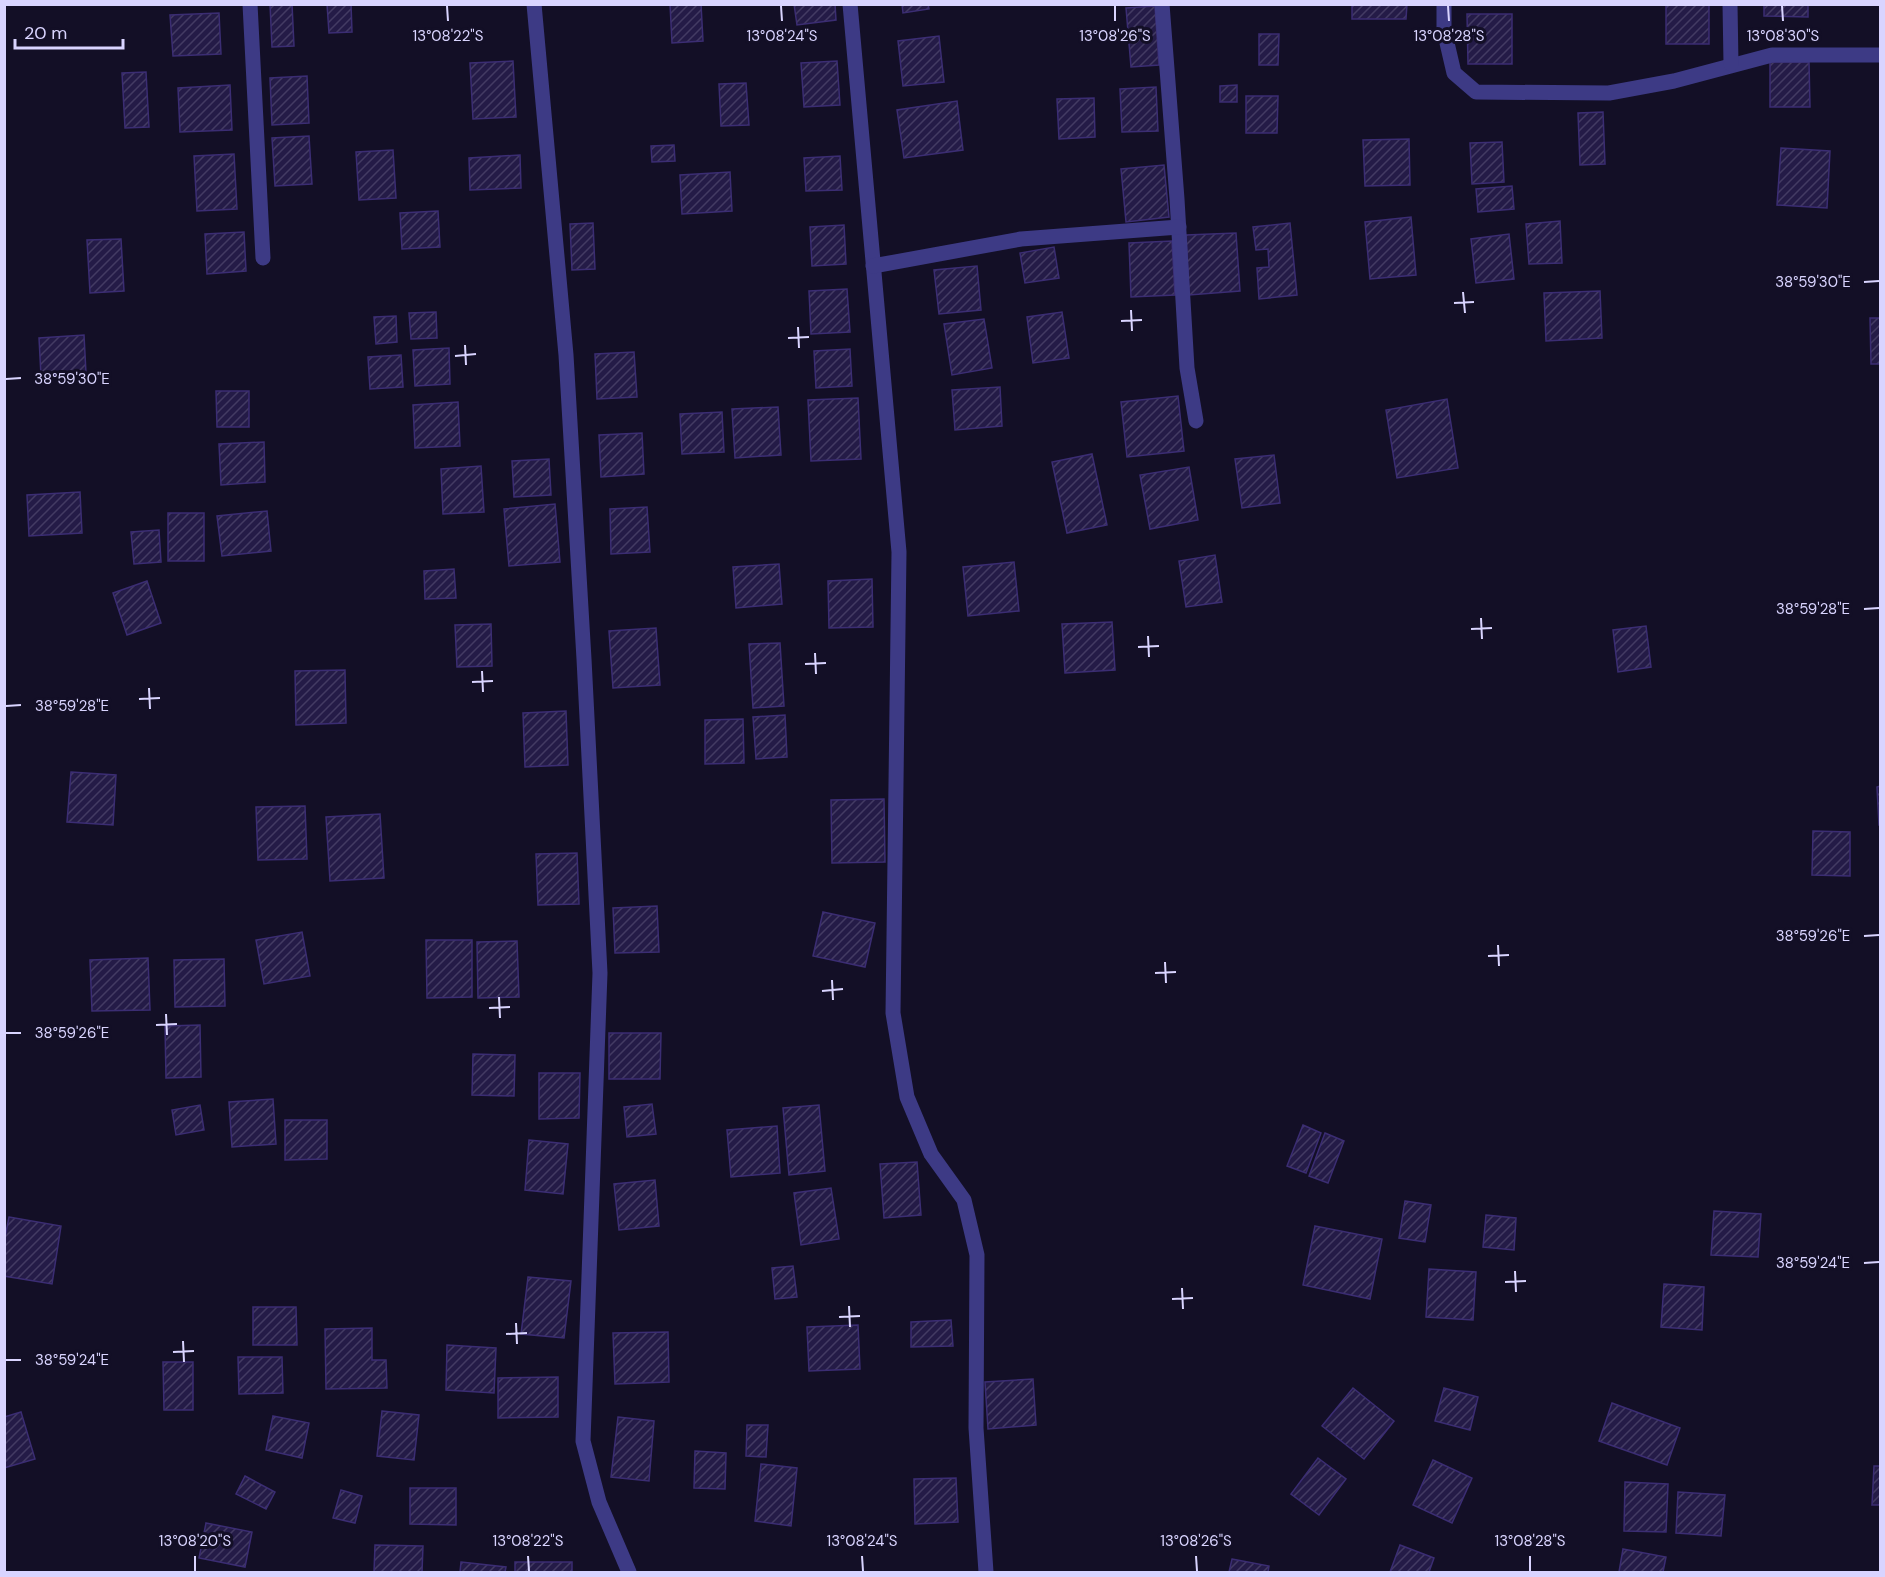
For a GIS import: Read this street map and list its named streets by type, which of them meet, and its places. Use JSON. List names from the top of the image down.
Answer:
{
  "scale_bar": "20 m",
  "coordinates": [
    "13°08'22\"S",
    "13°08'24\"S",
    "13°08'26\"S",
    "13°08'28\"S",
    "13°08'30\"S",
    "38°59'30\"E",
    "38°59'28\"E",
    "38°59'26\"E",
    "38°59'24\"E",
    "13°08'20\"S"
  ]
}
